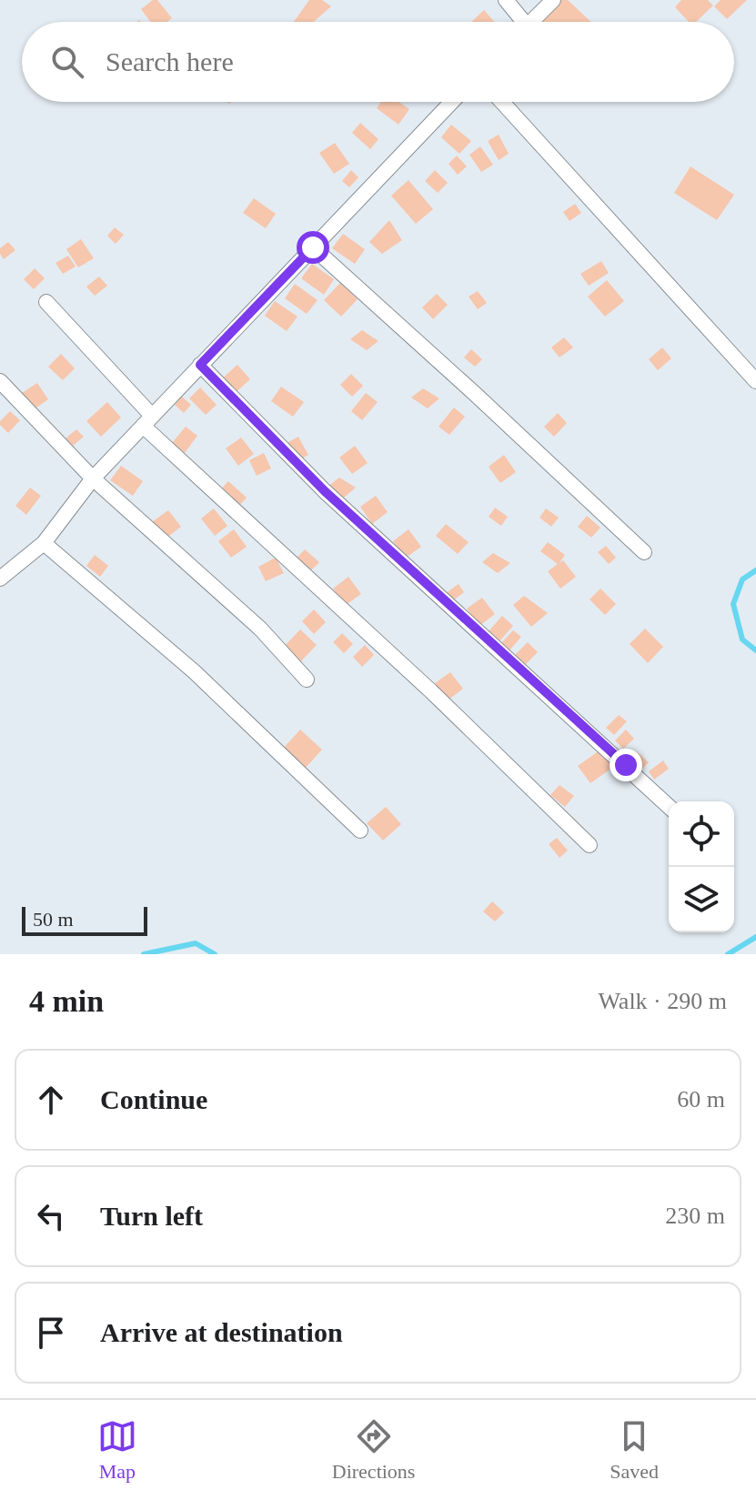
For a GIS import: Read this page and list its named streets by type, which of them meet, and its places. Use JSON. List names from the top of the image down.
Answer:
{
  "scale_bar": "50 m",
  "page": {
    "search": "Search here",
    "scale": "50 m",
    "heading": ["4 min", "Walk · 290 m"],
    "list": [
      ["Continue", "60 m"],
      ["Turn left", "230 m"],
      "Arrive at destination"
    ],
    "nav": ["Map", "Directions", "Saved"]
  }
}
